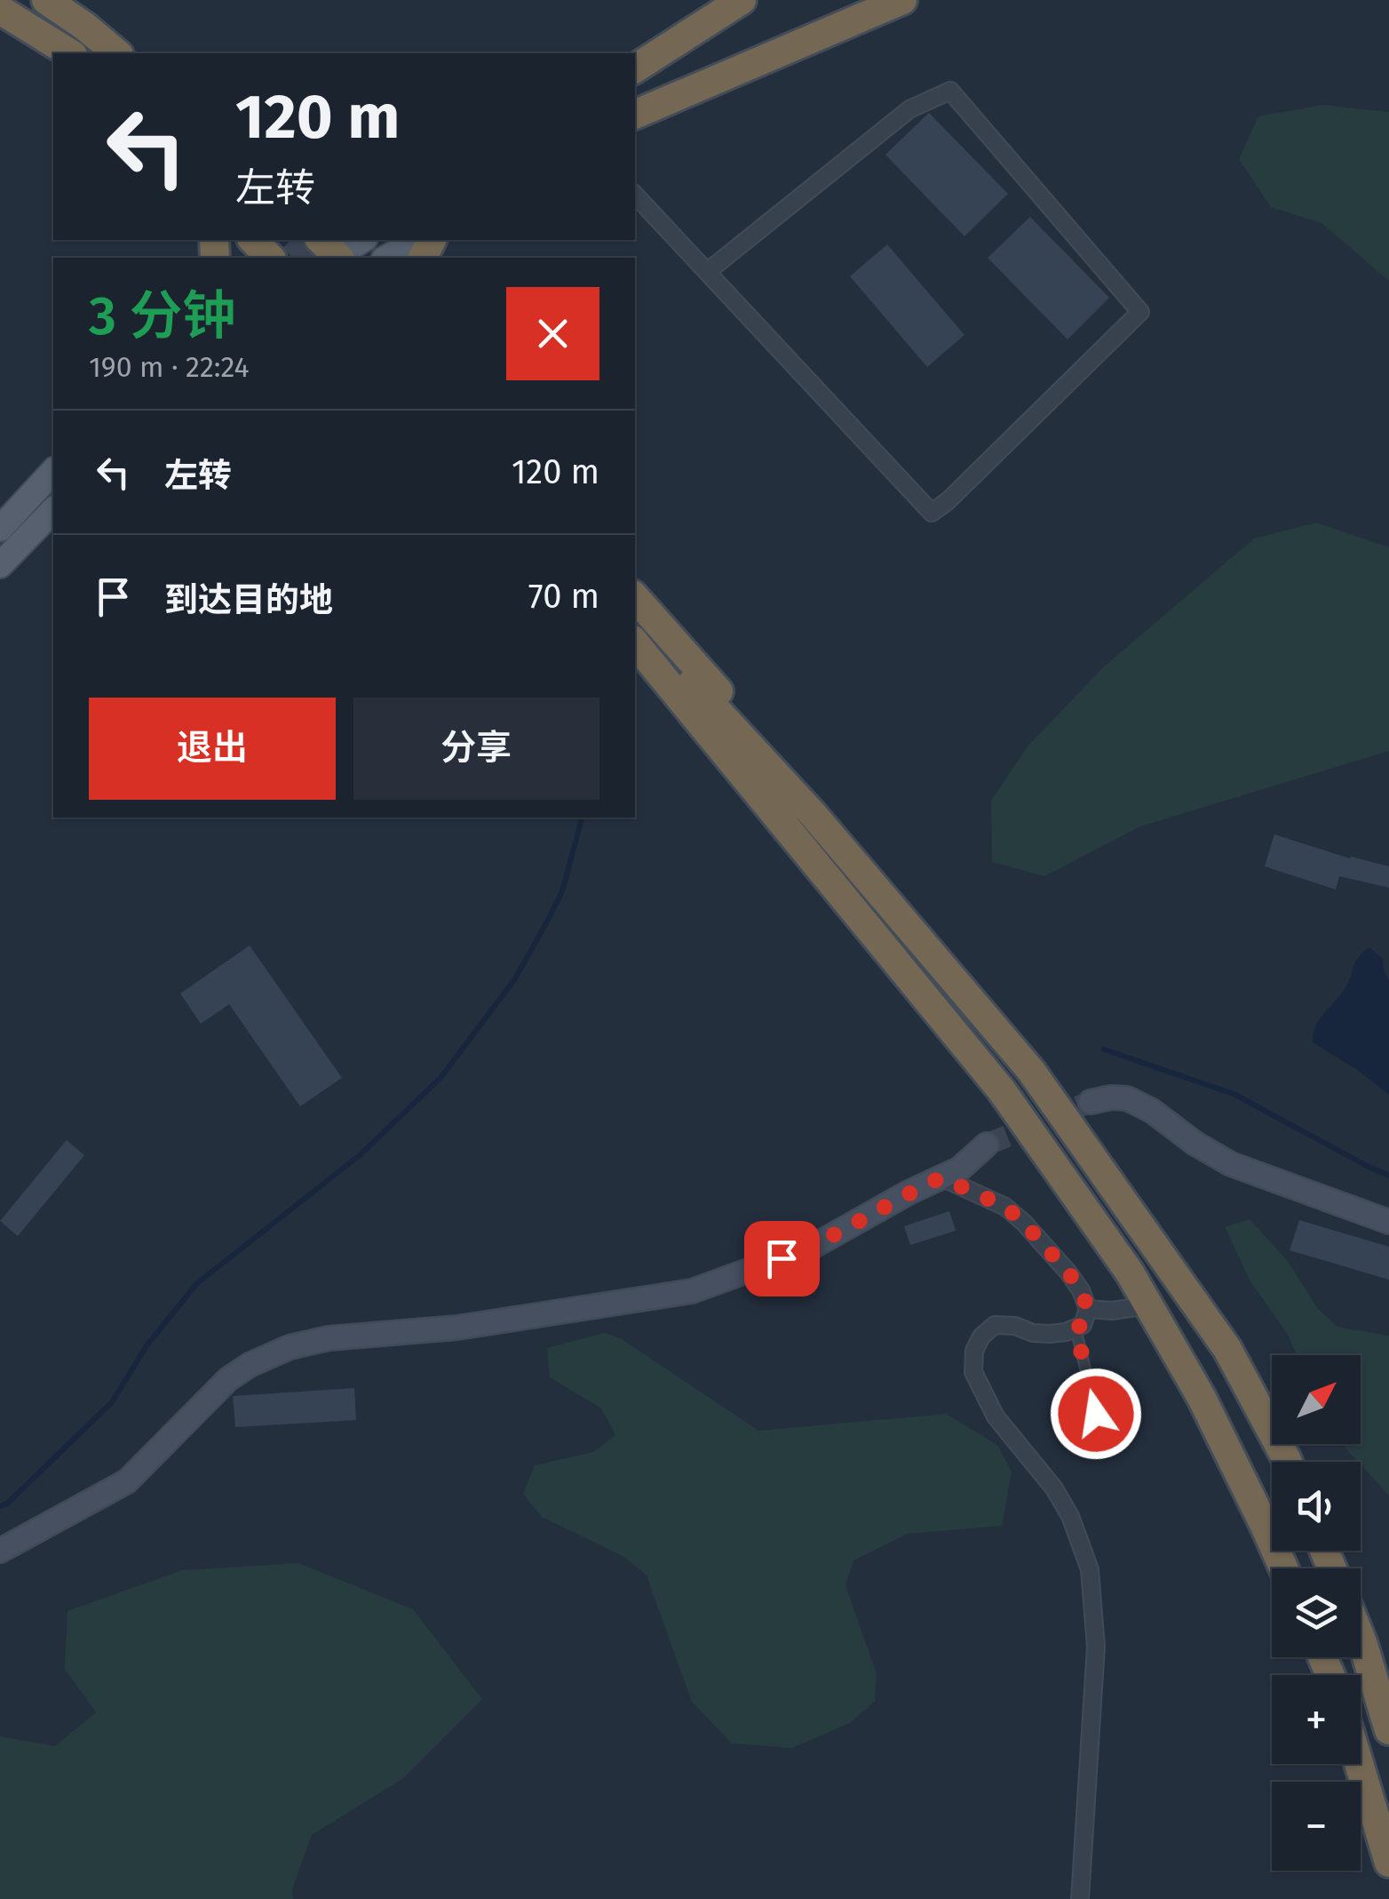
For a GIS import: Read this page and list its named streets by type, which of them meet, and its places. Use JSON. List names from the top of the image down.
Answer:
{
  "north": "top right",
  "page": {
    "turn": ["120 m", "左转"],
    "heading": ["3 分钟", "190 m · 22:24"],
    "list": [
      {
        "name": "左转",
        "value": "120 m"
      },
      {
        "name": "到达目的地",
        "value": "70 m"
      }
    ],
    "buttons": ["退出", "分享"],
    "map_buttons": ["+", "−"]
  }
}
